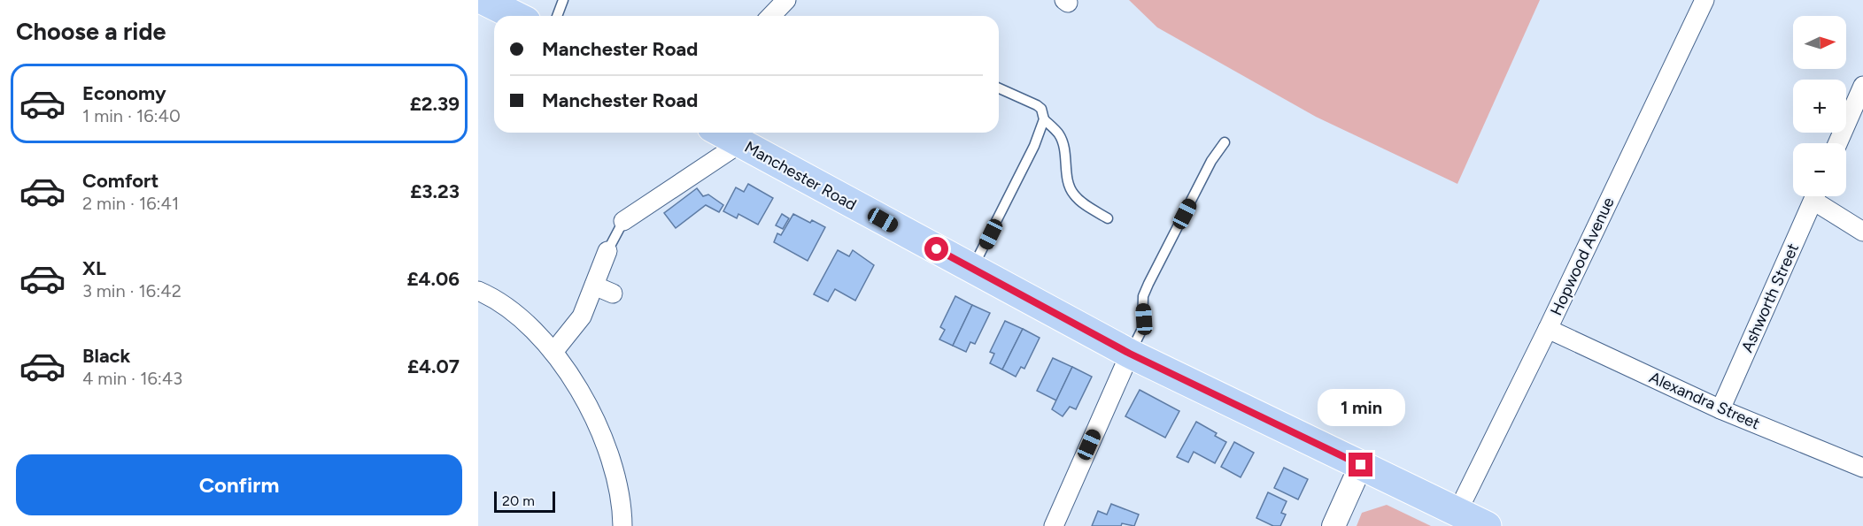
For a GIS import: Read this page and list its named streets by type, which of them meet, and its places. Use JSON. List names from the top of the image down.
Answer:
{
  "streets": {
    "main road": ["Manchester Road"],
    "street": ["Hopwood Avenue", "Ashworth Street", "Alexandra Street"]
  },
  "crossings": [
    ["Manchester Road", "Hopwood Avenue"],
    ["Hopwood Avenue", "Alexandra Street"],
    ["Ashworth Street", "Alexandra Street"]
  ],
  "scale_bar": "20 m",
  "north": "right",
  "page": {
    "heading": "Choose a ride",
    "map_buttons": ["+", "−"],
    "banner": ["Manchester Road", "Manchester Road"],
    "list": [
      {
        "name": "Economy",
        "note": "1 min · 16:40",
        "value": "£2.39"
      },
      {
        "name": "Comfort",
        "note": "2 min · 16:41",
        "value": "£3.23"
      },
      {
        "name": "XL",
        "note": "3 min · 16:42",
        "value": "£4.06"
      },
      {
        "name": "Black",
        "note": "4 min · 16:43",
        "value": "£4.07"
      }
    ],
    "bubble": "1 min",
    "buttons": "Confirm",
    "scale": "20 m"
  }
}
